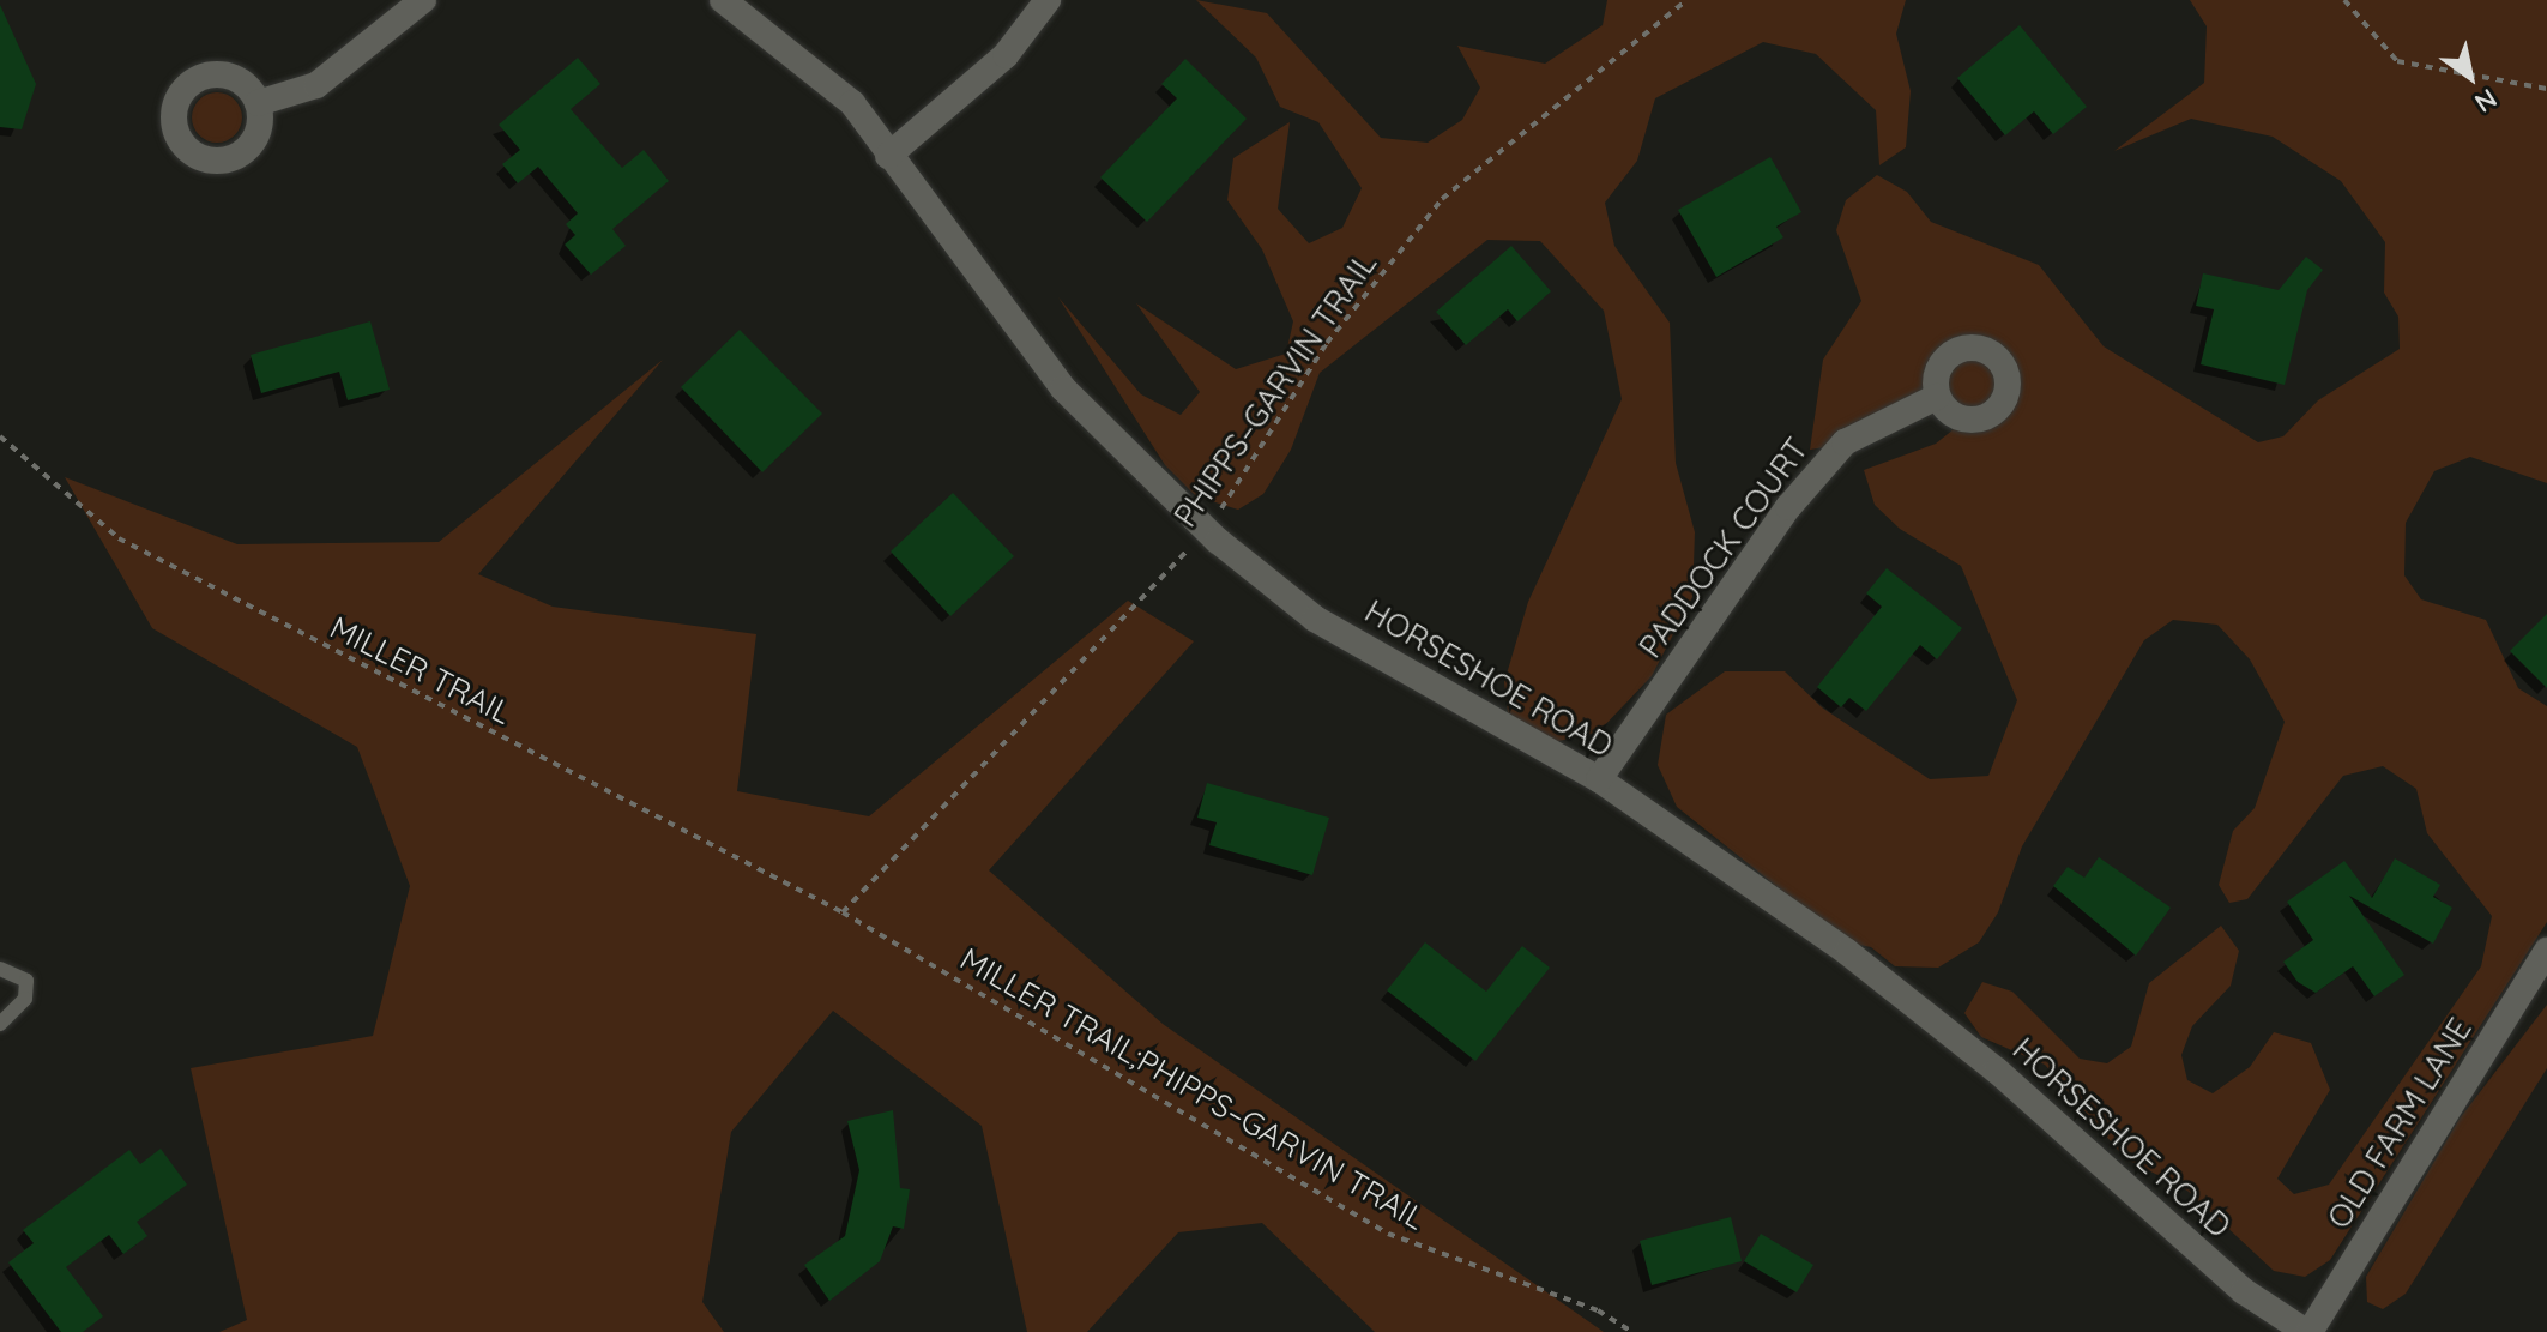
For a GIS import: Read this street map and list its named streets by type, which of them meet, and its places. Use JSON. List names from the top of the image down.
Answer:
{
  "streets": {
    "street": ["PADDOCK COURT", "HORSESHOE ROAD", "OLD FARM LANE"],
    "path": ["PHIPPS–GARVIN TRAIL", "MILLER TRAIL", "MILLER TRAIL;PHIPPS–GARVIN TRAIL"]
  },
  "crossings": [
    ["PHIPPS–GARVIN TRAIL", "MILLER TRAIL"],
    ["PHIPPS–GARVIN TRAIL", "HORSESHOE ROAD"],
    ["PHIPPS–GARVIN TRAIL", "MILLER TRAIL;PHIPPS–GARVIN TRAIL"],
    ["PADDOCK COURT", "HORSESHOE ROAD"],
    ["MILLER TRAIL", "MILLER TRAIL;PHIPPS–GARVIN TRAIL"],
    ["HORSESHOE ROAD", "OLD FARM LANE"]
  ],
  "north": "bottom right"
}
